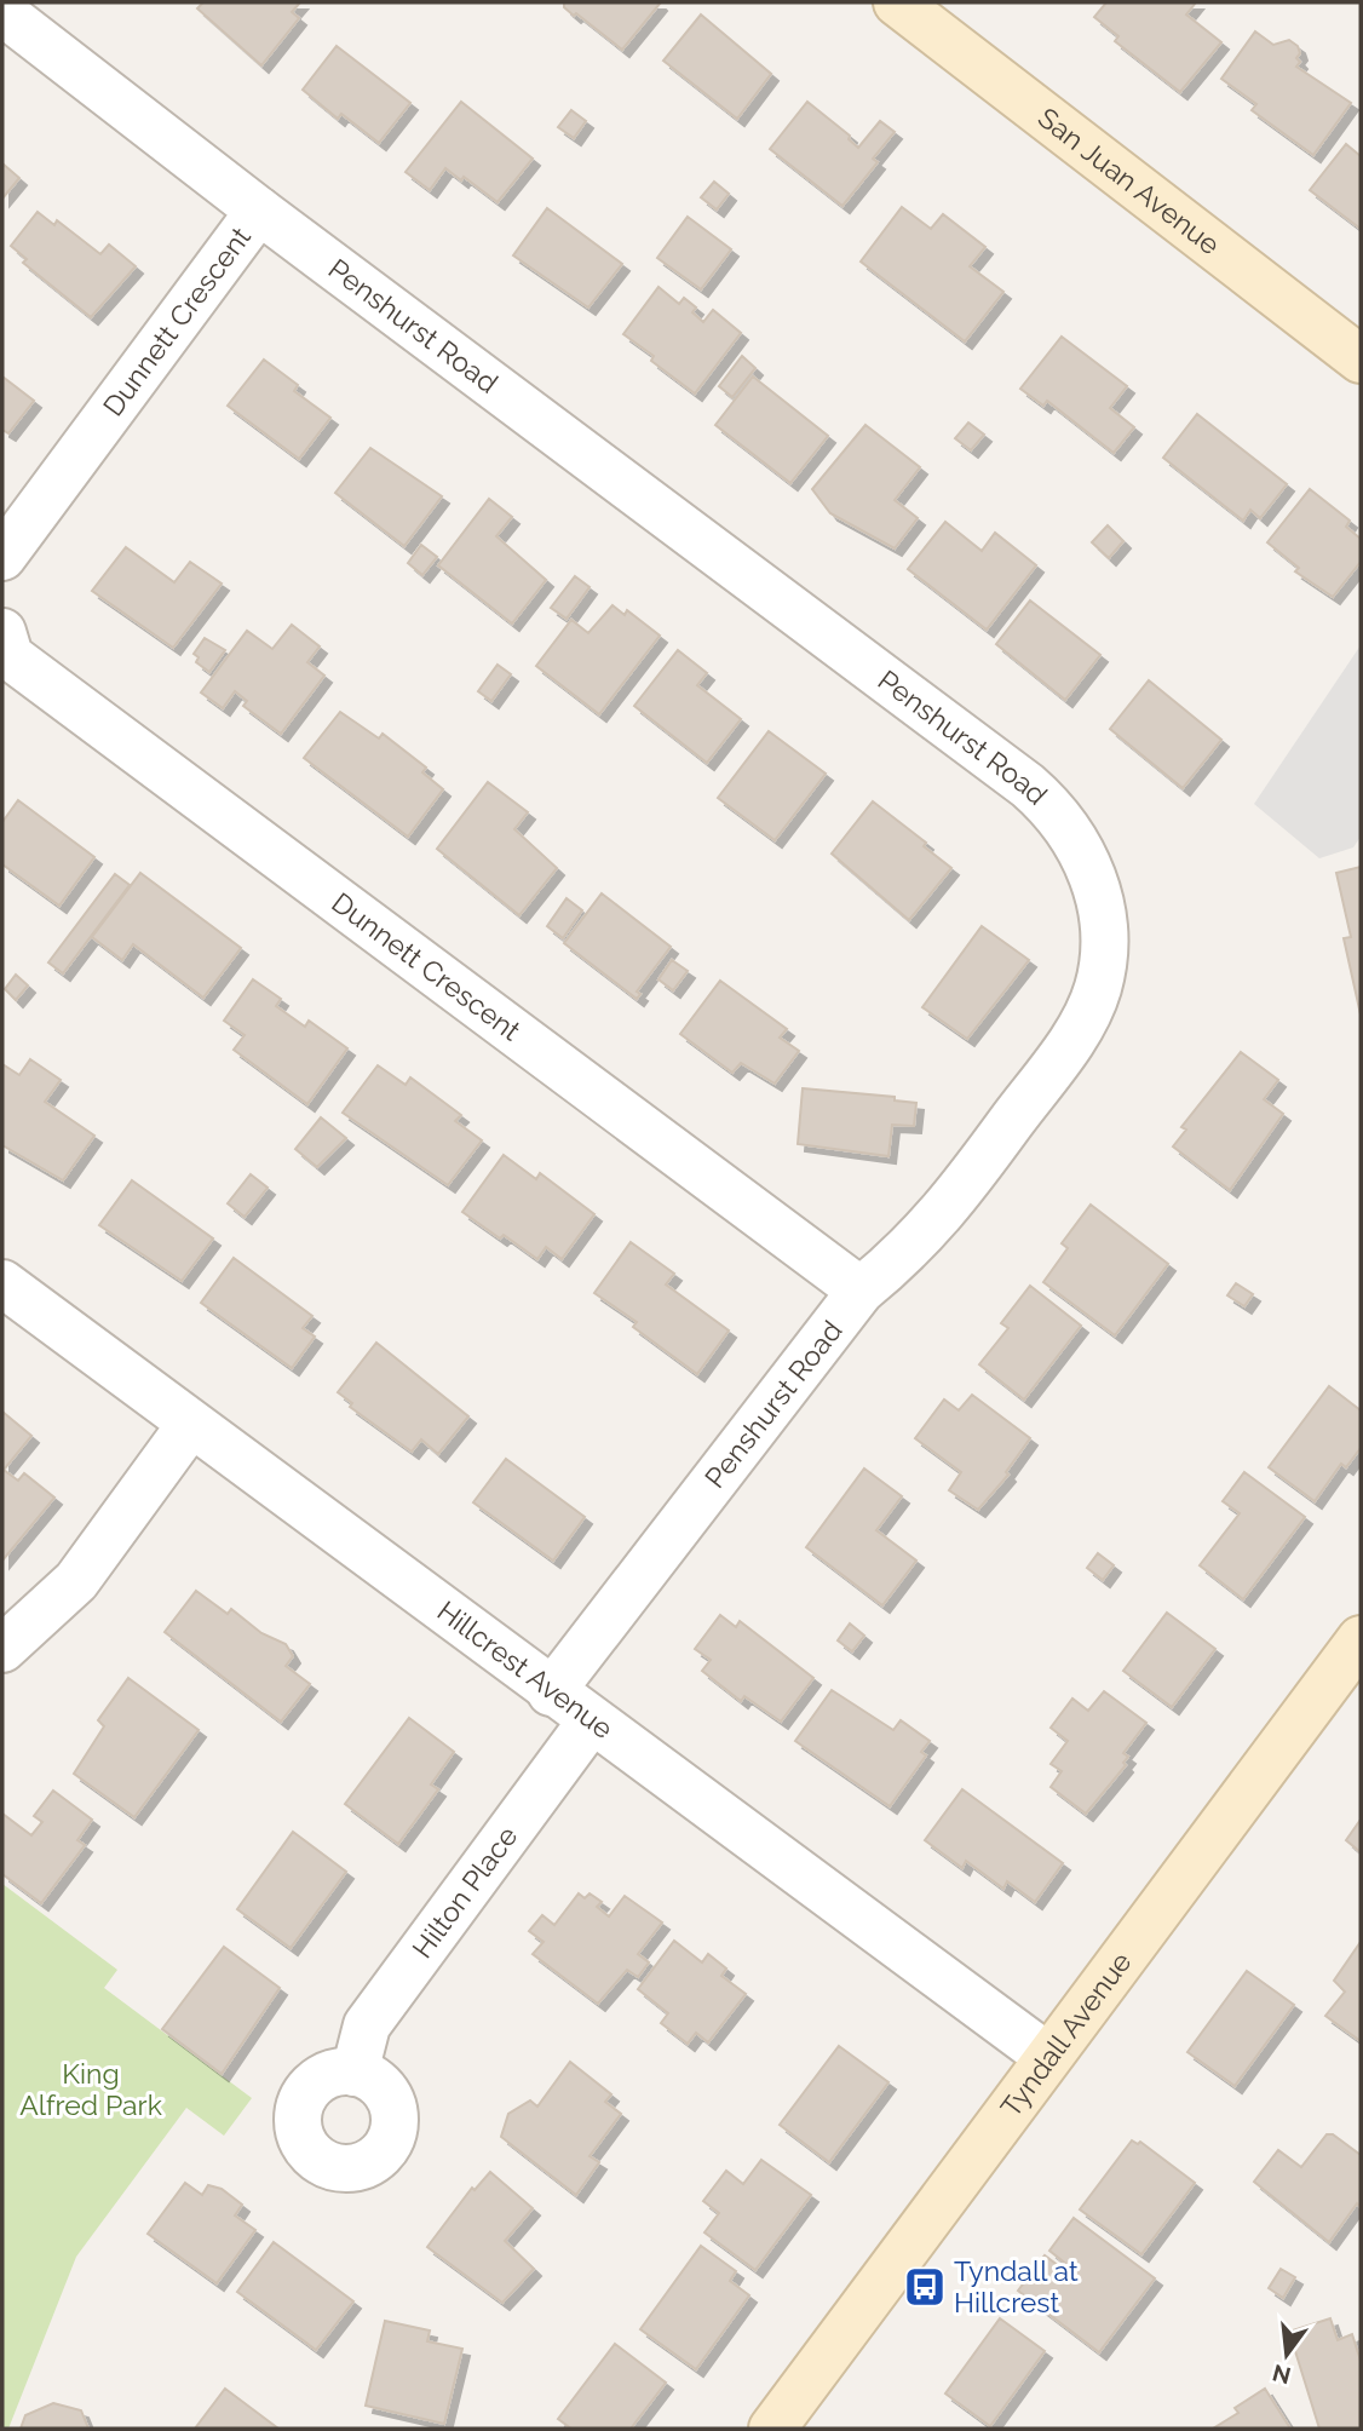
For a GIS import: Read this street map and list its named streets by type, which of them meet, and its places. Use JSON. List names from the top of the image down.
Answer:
{
  "streets": {
    "street": [
      "San Juan Avenue",
      "Dunnett Crescent",
      "Penshurst Road",
      "Hillcrest Avenue",
      "Hilton Place",
      "Tyndall Avenue"
    ]
  },
  "crossings": [
    ["Dunnett Crescent", "Penshurst Road"],
    ["Penshurst Road", "Hillcrest Avenue"],
    ["Hillcrest Avenue", "Hilton Place"],
    ["Hillcrest Avenue", "Tyndall Avenue"]
  ],
  "parks": ["King Alfred Park"],
  "places": {
    "bus stop": ["Tyndall at Hillcrest"]
  },
  "north": "bottom"
}
